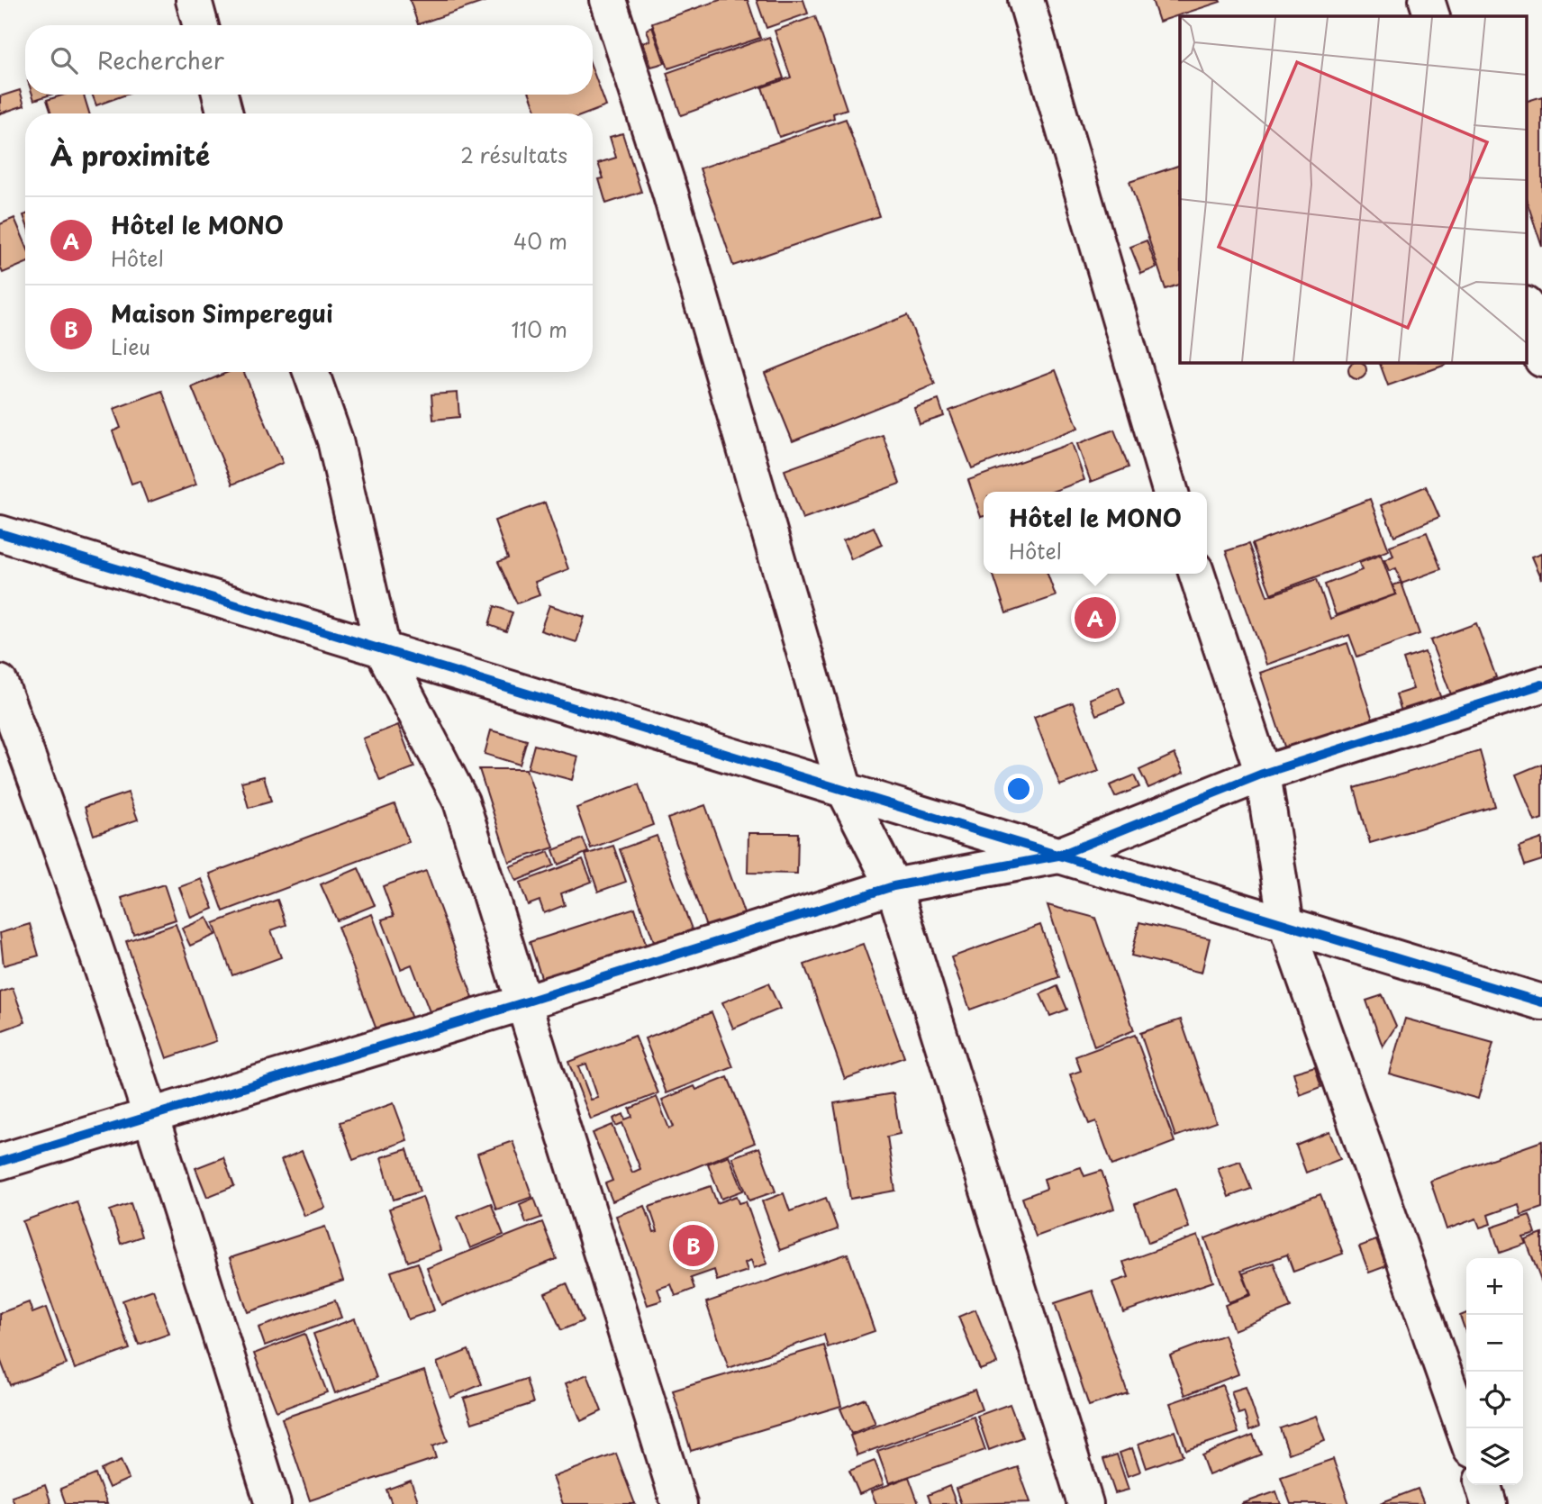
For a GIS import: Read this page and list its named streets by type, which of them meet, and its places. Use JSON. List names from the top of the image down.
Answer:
{
  "page": {
    "search": "Rechercher",
    "heading": ["À proximité", "2 résultats"],
    "list": [
      {
        "mark": "A",
        "name": "Hôtel le MONO",
        "note": "Hôtel",
        "value": "40 m"
      },
      {
        "mark": "B",
        "name": "Maison Simperegui",
        "note": "Lieu",
        "value": "110 m"
      }
    ],
    "popup": ["Hôtel le MONO", "Hôtel"],
    "pins": ["A", "B"],
    "map_buttons": ["+", "−"]
  }
}
